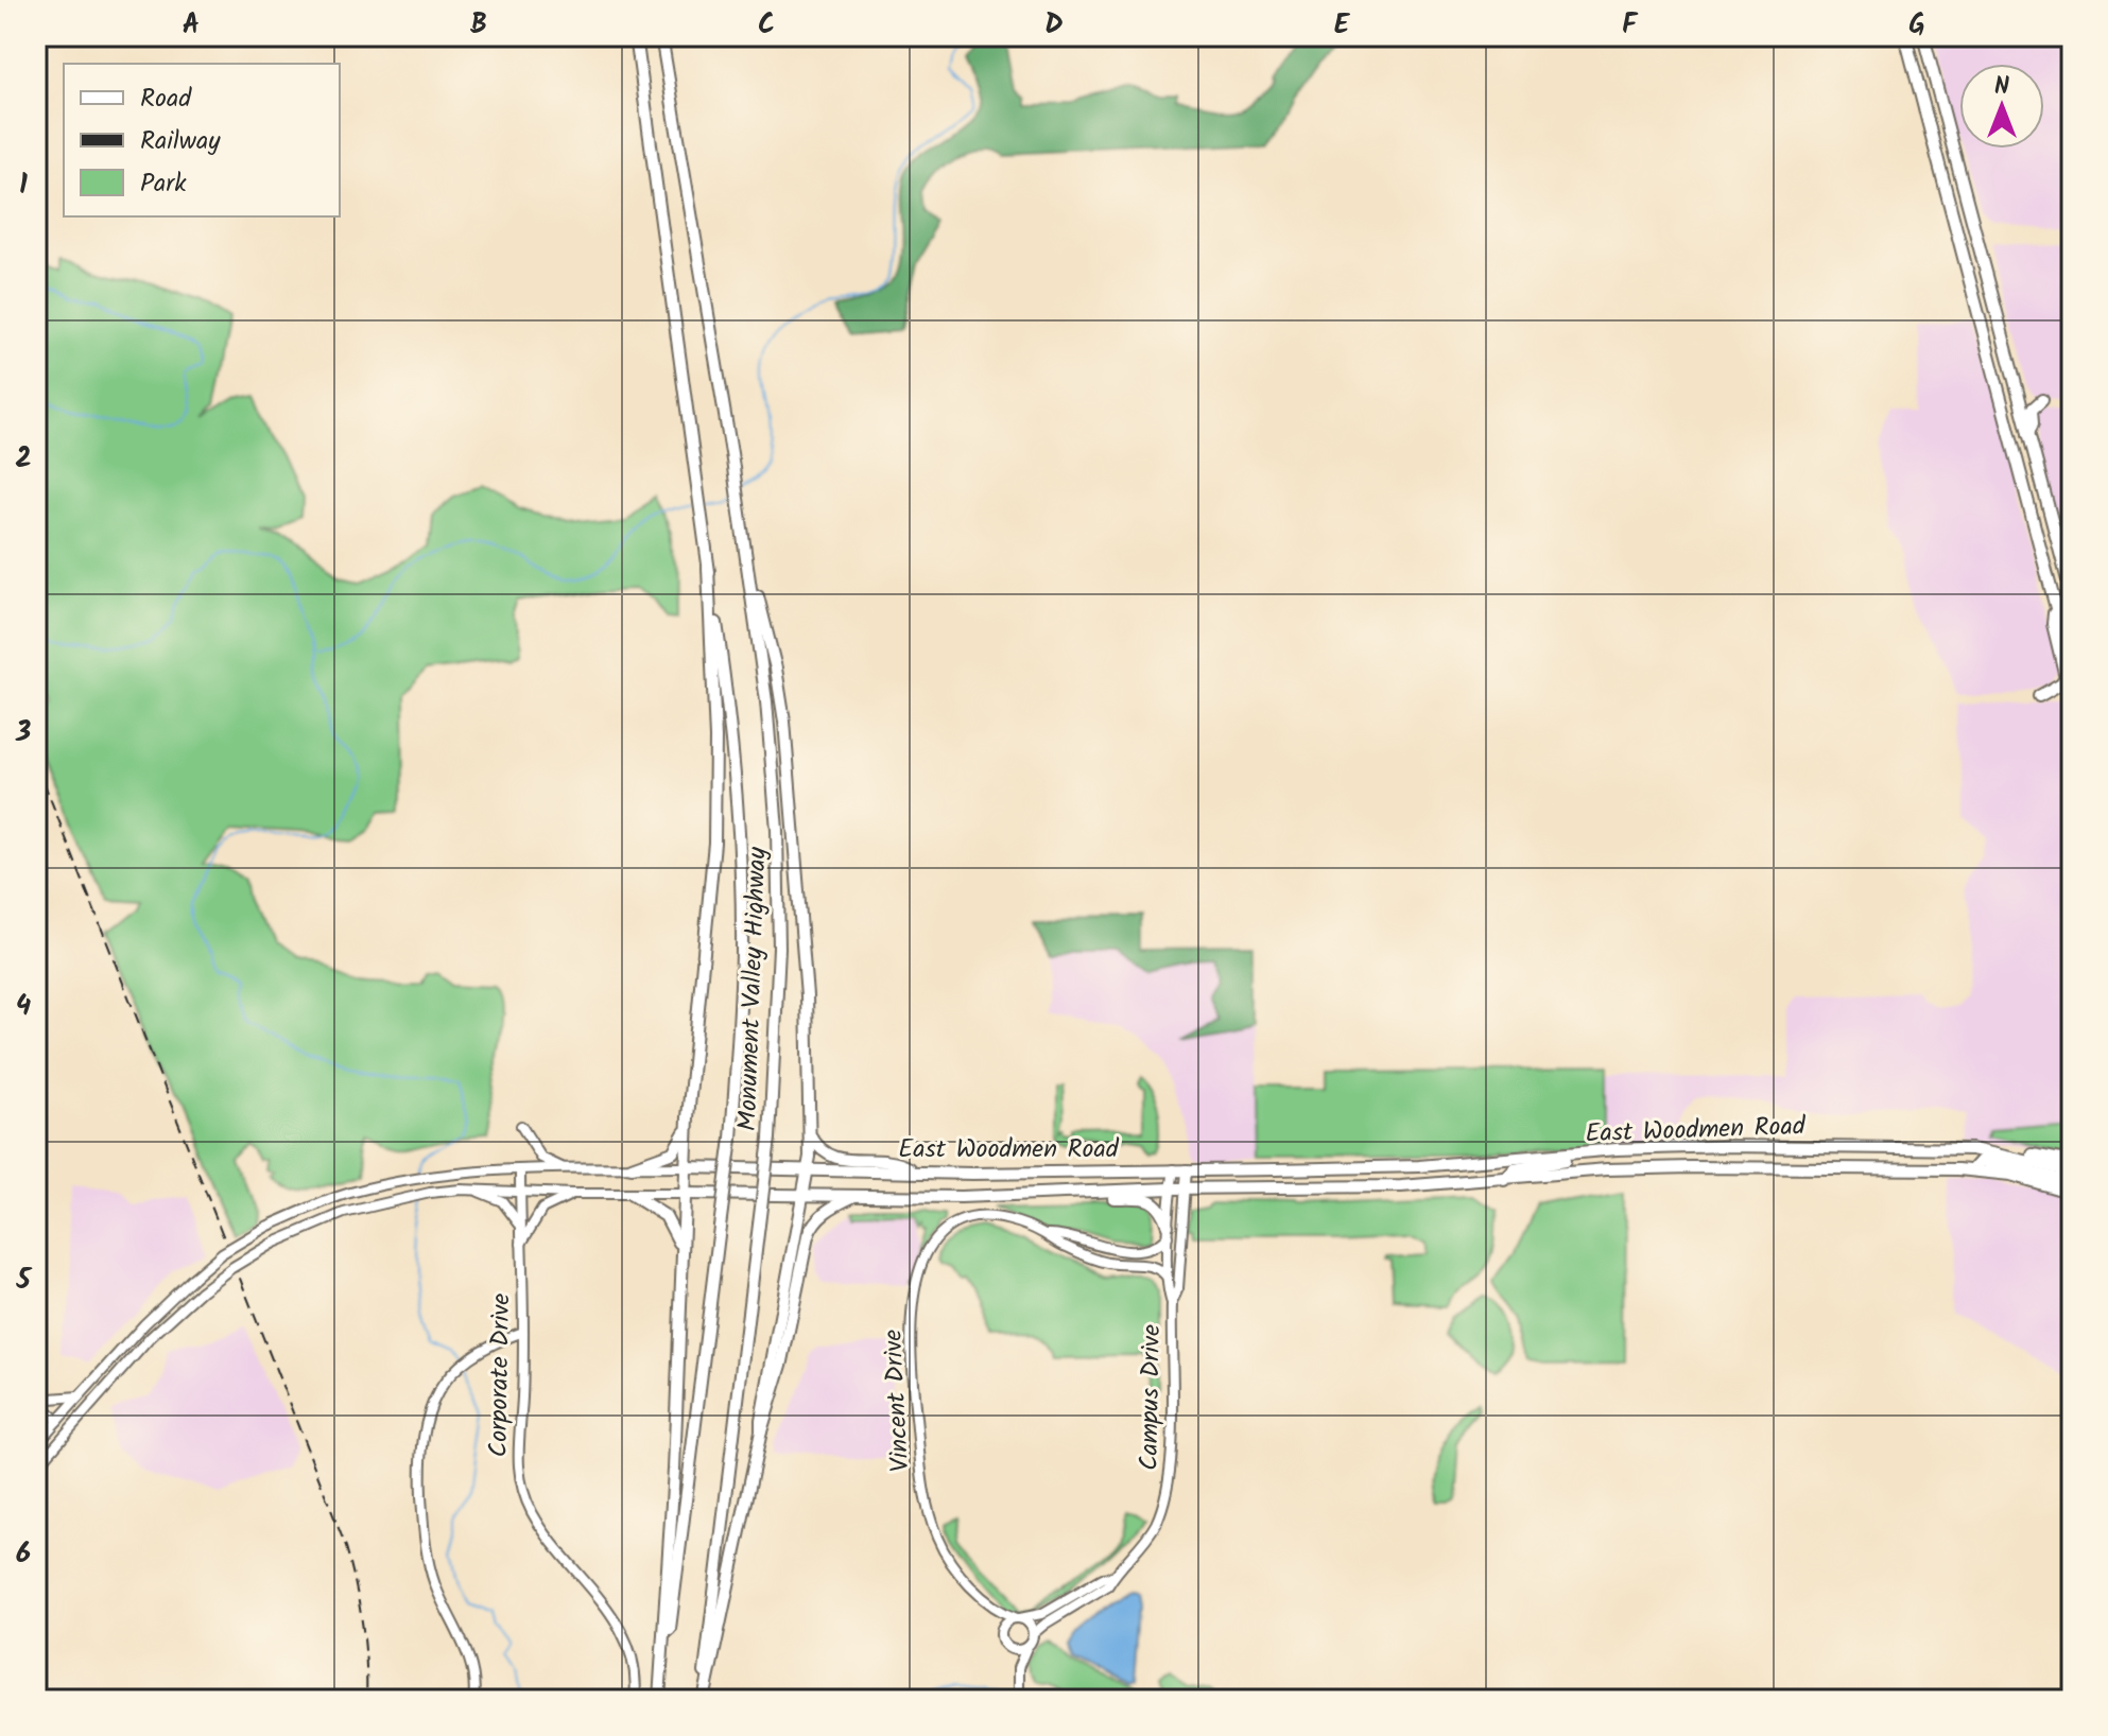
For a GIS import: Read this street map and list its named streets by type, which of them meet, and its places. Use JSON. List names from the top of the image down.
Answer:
{
  "streets": {
    "highway": ["Monument Valley Highway", "East Woodmen Road"],
    "street": ["Corporate Drive", "Campus Drive", "Vincent Drive"]
  },
  "crossings": [
    ["East Woodmen Road", "Corporate Drive"],
    ["East Woodmen Road", "Campus Drive"],
    ["Campus Drive", "Vincent Drive"]
  ],
  "legend": ["Road", "Railway", "Park"],
  "north": "top",
  "grid": {
    "columns": [
      "A",
      "B",
      "C",
      "D",
      "E",
      "F",
      "G"
    ],
    "rows": [
      "1",
      "2",
      "3",
      "4",
      "5",
      "6"
    ]
  }
}
